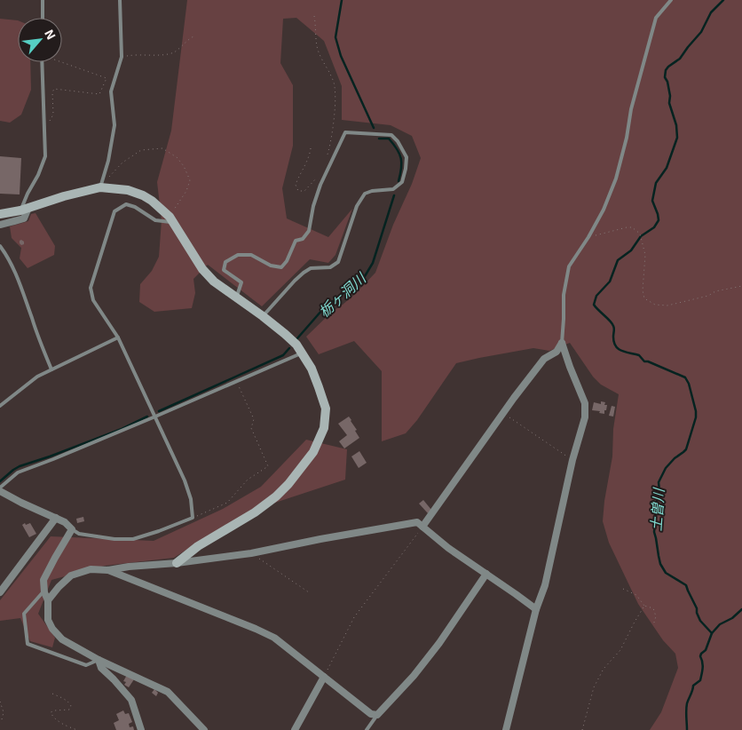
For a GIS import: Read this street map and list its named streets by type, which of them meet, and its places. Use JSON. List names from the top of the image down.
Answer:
{
  "water": ["栃ヶ洞川", "土曽川"],
  "north": "top right"
}
